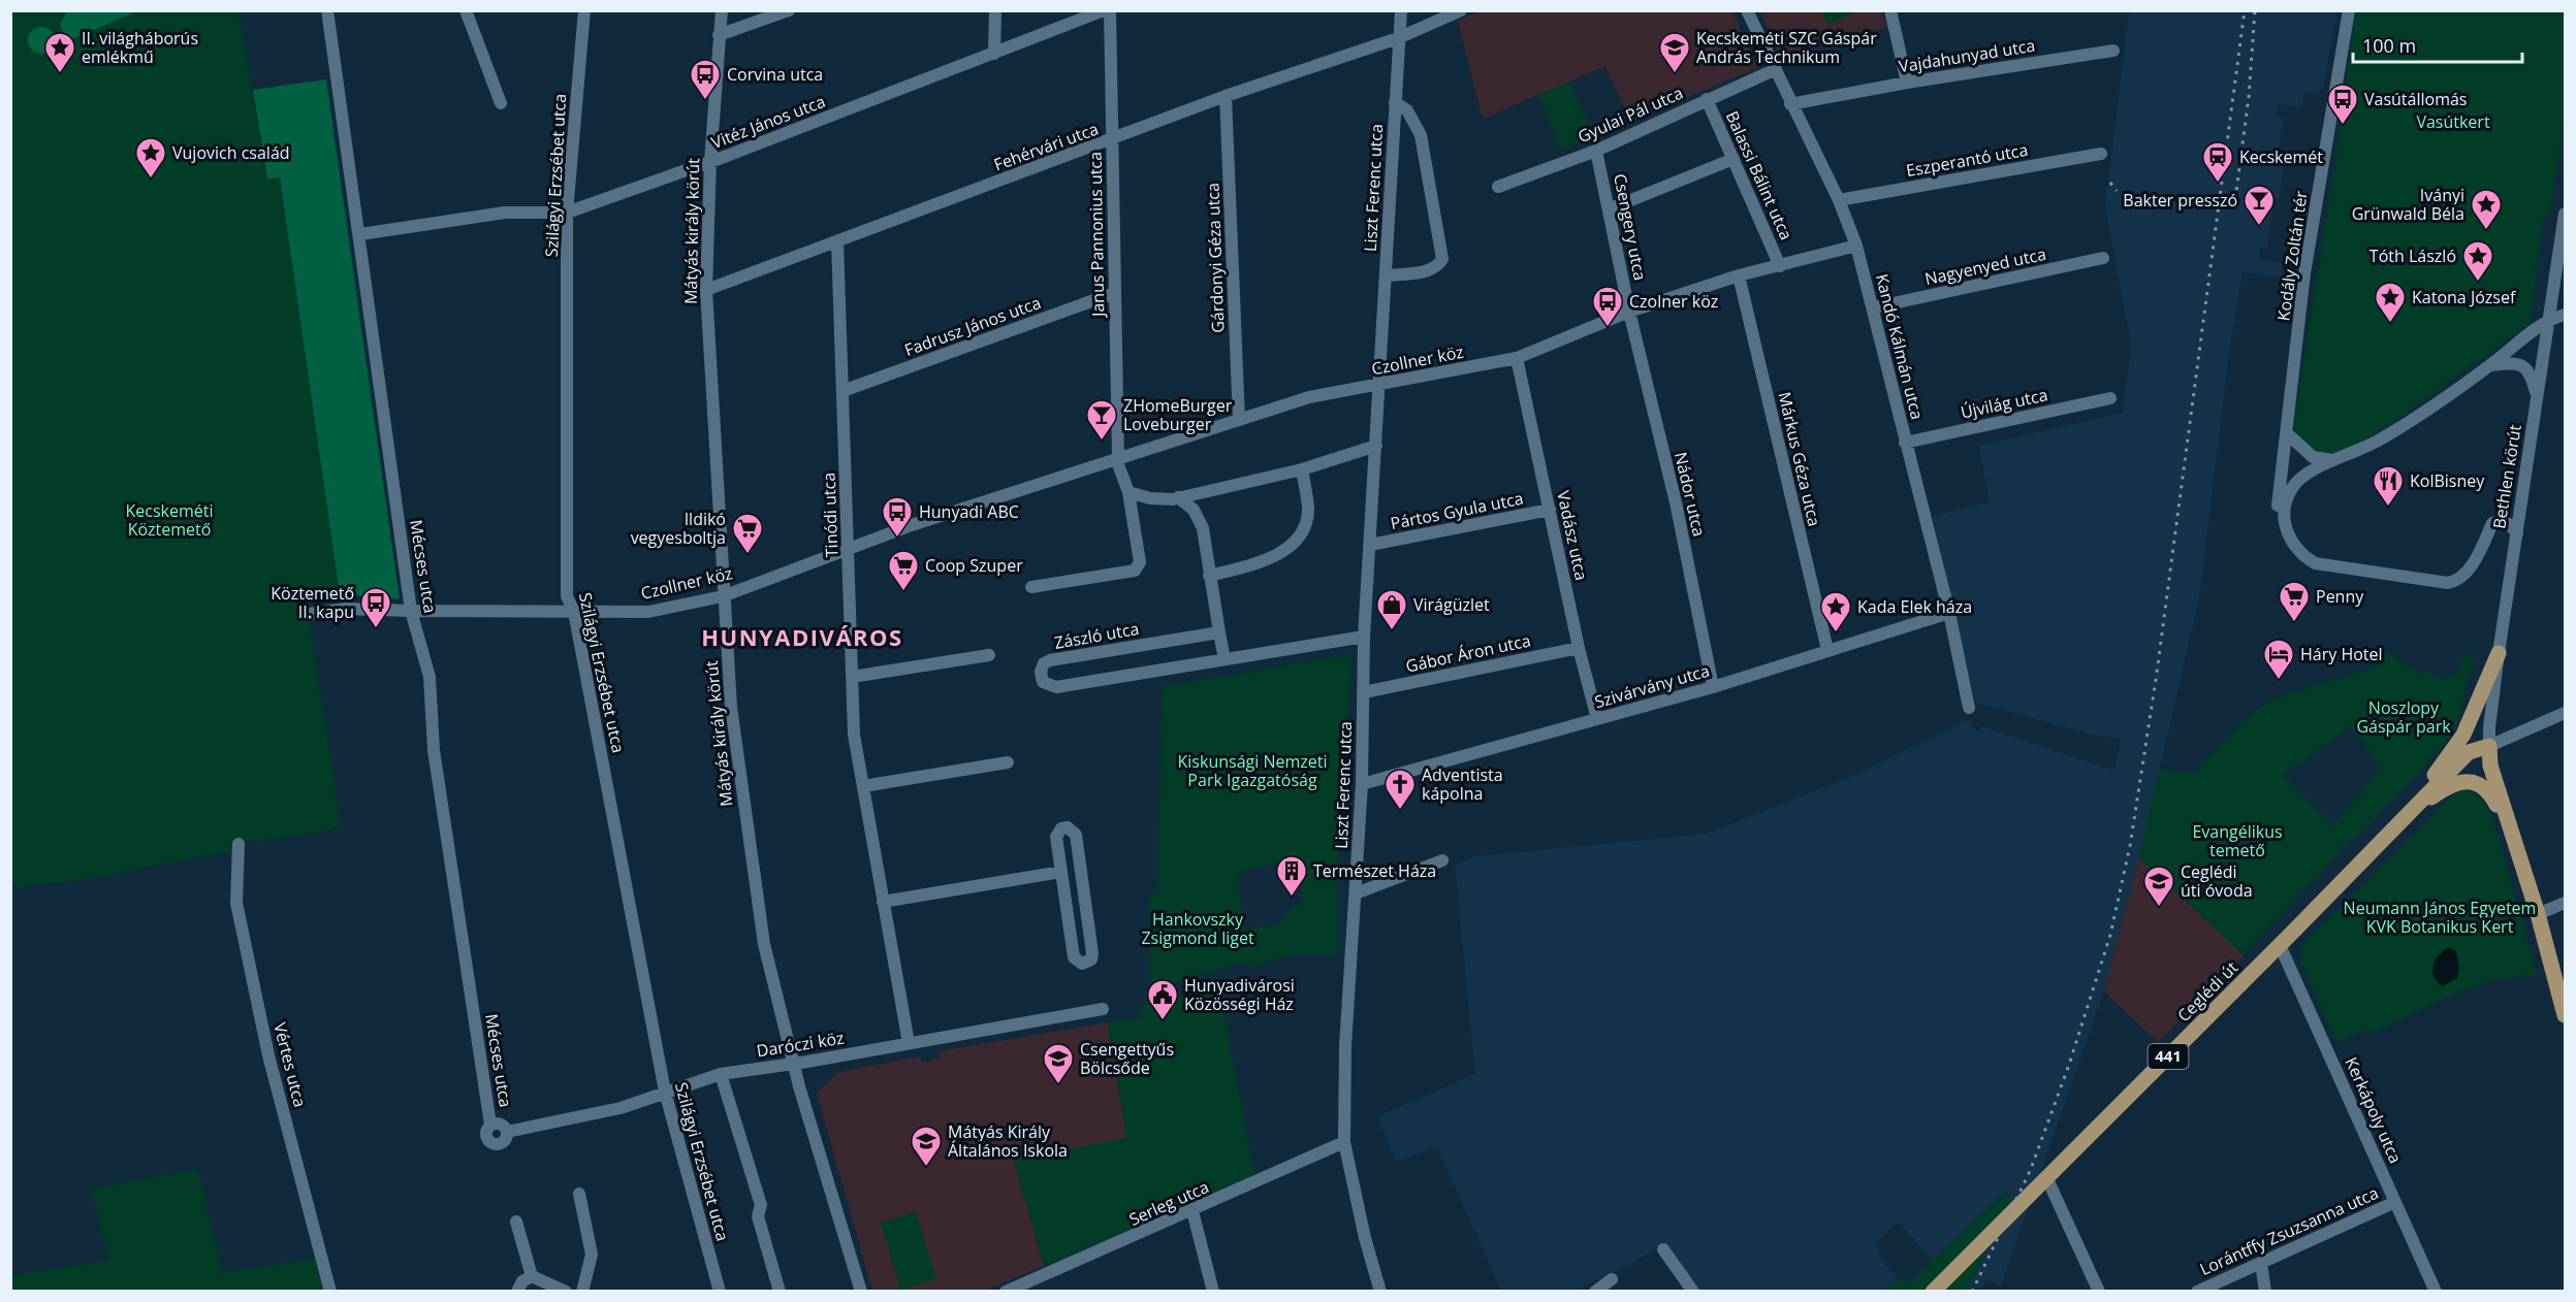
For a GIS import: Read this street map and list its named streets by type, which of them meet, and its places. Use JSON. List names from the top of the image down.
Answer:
{
  "streets": {
    "main road": ["Ceglédi út", "441"],
    "street": [
      "Vajdahunyad utca",
      "Gyulai Pál utca",
      "Vitéz János utca",
      "Fehérvári utca",
      "Eszperantó utca",
      "Szilágyi Erzsébet utca",
      "Balassi Bálint utca",
      "Liszt Ferenc utca",
      "Csengery utca",
      "Mátyás király körút",
      "Janus Pannonius utca",
      "Kodály Zoltán tér",
      "Gárdonyi Géza utca",
      "Nagyenyed utca",
      "Fadrusz János utca",
      "Kandó Kálmán utca",
      "Czollner köz",
      "Újvilág utca",
      "Márkus Géza utca",
      "Bethlen körút",
      "Nádor utca",
      "Pártos Gyula utca",
      "Tinódi utca",
      "Vadász utca",
      "Mécses utca",
      "Zászló utca",
      "Gábor Áron utca",
      "Szivárvány utca",
      "Daróczi köz",
      "Vértes utca",
      "Kerkápoly utca",
      "Serleg utca",
      "Lorántffy Zsuzsanna utca"
    ]
  },
  "crossings": [
    ["Vajdahunyad utca", "Kandó Kálmán utca"],
    ["Gyulai Pál utca", "Balassi Bálint utca"],
    ["Gyulai Pál utca", "Csengery utca"],
    ["Gyulai Pál utca", "Kandó Kálmán utca"],
    ["Vitéz János utca", "Szilágyi Erzsébet utca"],
    ["Vitéz János utca", "Mátyás király körút"],
    ["Vitéz János utca", "Mécses utca"],
    ["Fehérvári utca", "Liszt Ferenc utca"],
    ["Fehérvári utca", "Mátyás király körút"],
    ["Fehérvári utca", "Janus Pannonius utca"],
    ["Fehérvári utca", "Gárdonyi Géza utca"],
    ["Fehérvári utca", "Tinódi utca"],
    ["Eszperantó utca", "Kandó Kálmán utca"],
    ["Szilágyi Erzsébet utca", "Czollner köz"],
    ["Szilágyi Erzsébet utca", "Daróczi köz"],
    ["Balassi Bálint utca", "Czollner köz"],
    ["Liszt Ferenc utca", "Czollner köz"],
    ["Liszt Ferenc utca", "Pártos Gyula utca"],
    ["Liszt Ferenc utca", "Zászló utca"],
    ["Liszt Ferenc utca", "Gábor Áron utca"],
    ["Liszt Ferenc utca", "Szivárvány utca"],
    ["Liszt Ferenc utca", "Serleg utca"],
    ["Csengery utca", "Czollner köz"],
    ["Csengery utca", "Nádor utca"],
    ["Mátyás király körút", "Czollner köz"],
    ["Mátyás király körút", "Daróczi köz"],
    ["Janus Pannonius utca", "Fadrusz János utca"],
    ["Janus Pannonius utca", "Czollner köz"],
    ["Kodály Zoltán tér", "Bethlen körút"],
    ["Gárdonyi Géza utca", "Czollner köz"],
    ["Nagyenyed utca", "Kandó Kálmán utca"],
    ["Fadrusz János utca", "Tinódi utca"],
    ["Kandó Kálmán utca", "Czollner köz"],
    ["Kandó Kálmán utca", "Újvilág utca"],
    ["Kandó Kálmán utca", "Szivárvány utca"],
    ["Czollner köz", "Márkus Géza utca"],
    ["Czollner köz", "Nádor utca"],
    ["Czollner köz", "Tinódi utca"],
    ["Czollner köz", "Vadász utca"],
    ["Czollner köz", "Mécses utca"],
    ["Márkus Géza utca", "Szivárvány utca"],
    ["Bethlen körút", "441"],
    ["Nádor utca", "Szivárvány utca"],
    ["Pártos Gyula utca", "Vadász utca"],
    ["Tinódi utca", "Daróczi köz"],
    ["Vadász utca", "Gábor Áron utca"],
    ["Vadász utca", "Szivárvány utca"],
    ["Mécses utca", "Daróczi köz"],
    ["Ceglédi út", "441"],
    ["Ceglédi út", "Kerkápoly utca"],
    ["Kerkápoly utca", "Lorántffy Zsuzsanna utca"]
  ],
  "districts": ["HUNYADIVÁROS"],
  "parks": [
    "Vasútkert",
    "Kecskeméti Köztemető",
    "Noszlopy Gáspár park",
    "Kiskunsági Nemzeti Park Igazgatóság",
    "Evangélikus temető",
    "Neumann János Egyetem KVK Botanikus Kert",
    "Hankovszky Zsigmond liget"
  ],
  "places": {
    "place": [
      "II. világháborús emlékmű",
      "Vujovich család",
      "Iványi Grünwald Béla",
      "Tóth László",
      "Katona József",
      "Kada Elek háza"
    ],
    "school or university": [
      "Kecskeméti SZC Gáspár András Technikum",
      "Ceglédi úti óvoda",
      "Csengettyűs Bölcsőde",
      "Mátyás Király Általános Iskola"
    ],
    "bus stop": [
      "Corvina utca",
      "Vasútállomás",
      "Czolner köz",
      "Hunyadi ABC",
      "Köztemető II. kapu"
    ],
    "station": ["Kecskemét"],
    "bar": ["Bakter presszó", "ZHomeBurger Loveburger"],
    "restaurant": ["KolBisney"],
    "supermarket": ["Ildikó vegyesboltja", "Coop Szuper", "Penny"],
    "shop": ["Virágüzlet"],
    "hotel": ["Háry Hotel"],
    "church": ["Adventista kápolna"],
    "building": ["Természet Háza"],
    "public building": ["Hunyadivárosi Közösségi Ház"]
  },
  "scale_bar": "100 m"
}
